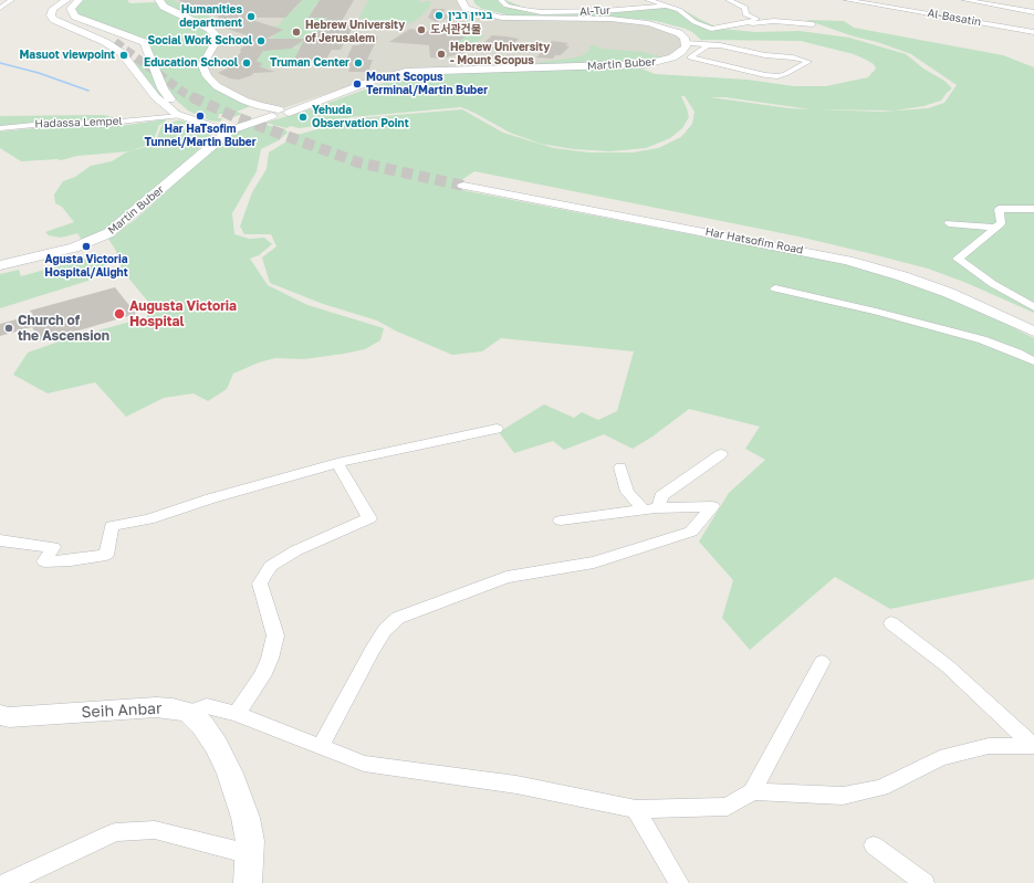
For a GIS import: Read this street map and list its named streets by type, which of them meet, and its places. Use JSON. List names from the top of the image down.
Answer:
{
  "streets": {
    "main road": ["Martin Buber", "Har Hatsofim Road", "Seih Anbar"],
    "street": ["Al-Tur", "Al-Basatin", "Hadassa Lempel"]
  },
  "places": [
    "בניין רבין",
    "Humanities department",
    "도서관건물",
    "Hebrew University of Jerusalem",
    "Social Work School",
    "Hebrew University - Mount Scopus",
    "Masuot viewpoint",
    "Education School",
    "Truman Center",
    "Mount Scopus Terminal/Martin Buber",
    "Har HaTsofim Tunnel/Martin Buber",
    "Yehuda Observation Point",
    "Agusta Victoria Hospital/Alight",
    "Augusta Victoria Hospital",
    "Church of the Ascension"
  ]
}
